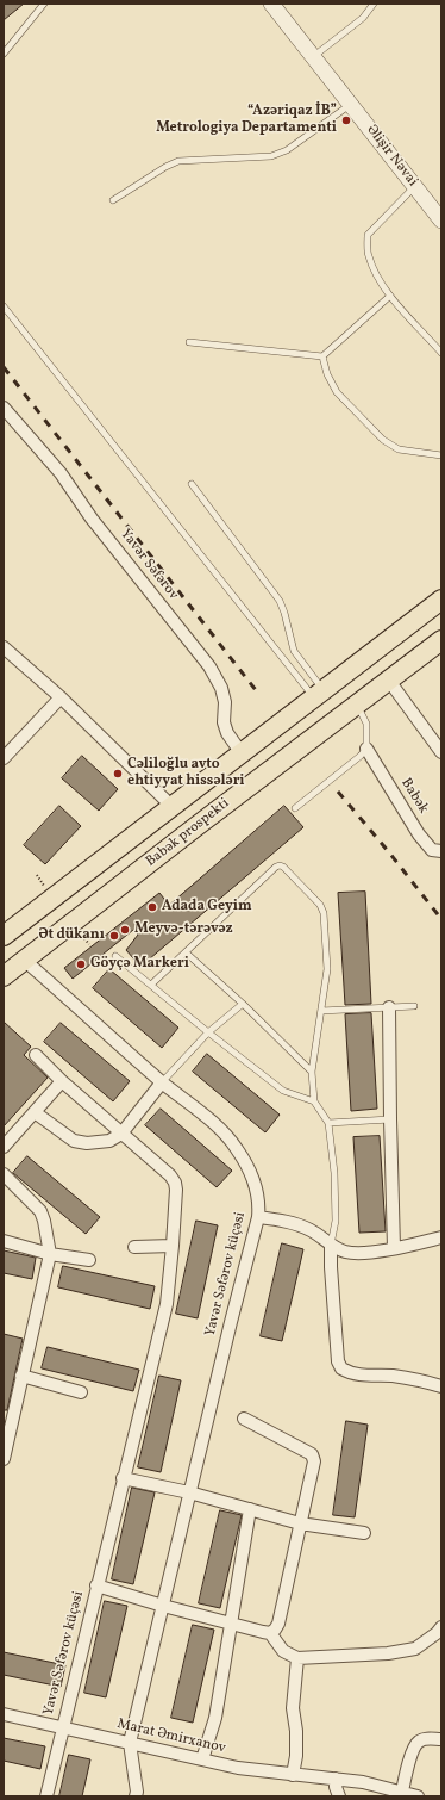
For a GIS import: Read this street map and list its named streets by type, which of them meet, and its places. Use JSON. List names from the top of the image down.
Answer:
{
  "streets": {
    "main road": ["Babək prospekti"],
    "street": [
      "Əlişir Nəvai",
      "Yavər Səfərov",
      "Babək",
      "Yavər Səfərov küçəsi",
      "Marat Əmirxanov"
    ]
  },
  "crossings": [
    ["Yavər Səfərov", "Babək prospekti"],
    ["Babək prospekti", "Yavər Səfərov küçəsi"],
    ["Yavər Səfərov küçəsi", "Marat Əmirxanov"]
  ],
  "places": [
    "“Azəriqaz İB” Metrologiya Departamenti",
    "Cəliloğlu avto ehtiyyat hissələri",
    "Adada Geyim",
    "Meyvə-tərəvəz",
    "Ət dükanı",
    "Göyçə Markeri"
  ]
}
